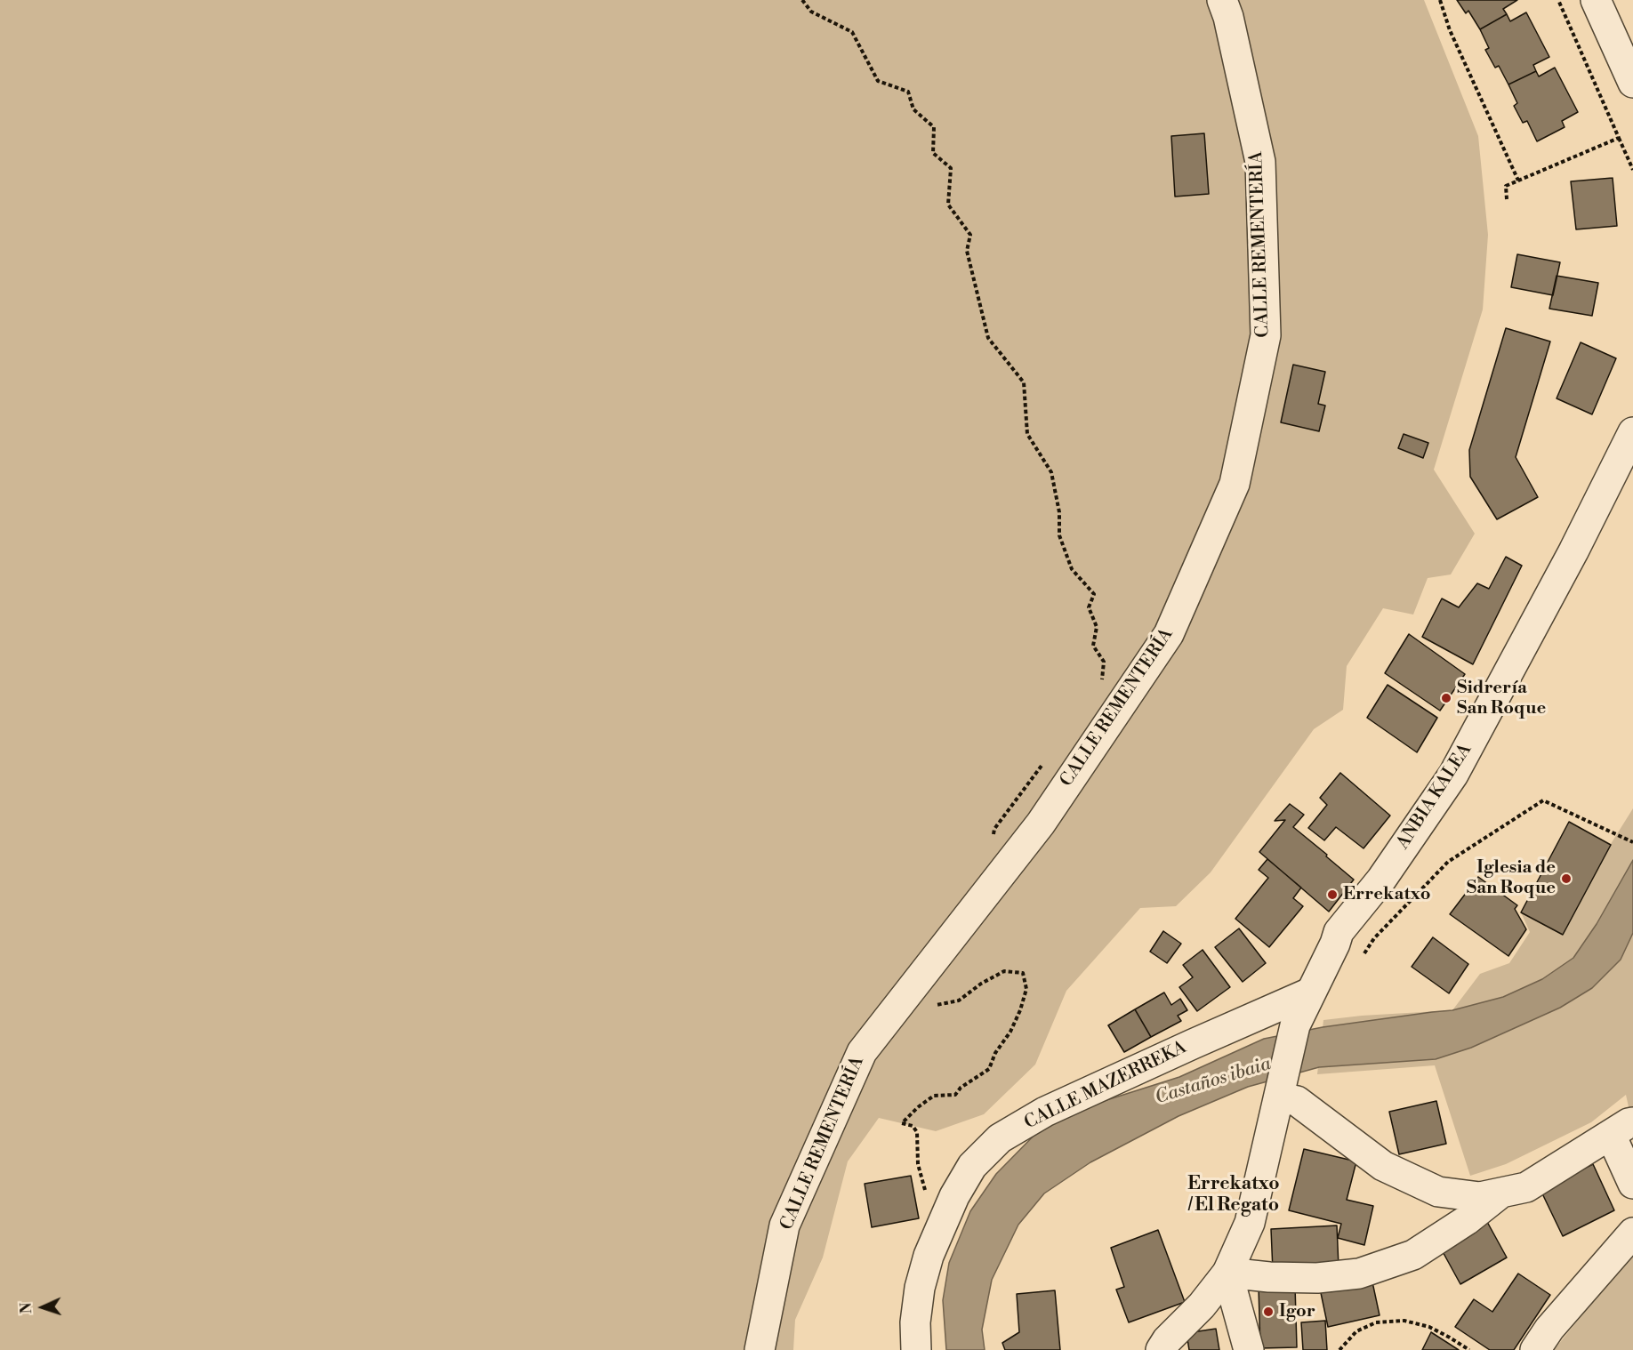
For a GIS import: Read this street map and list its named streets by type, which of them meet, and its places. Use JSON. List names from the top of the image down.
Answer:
{
  "streets": {
    "street": ["CALLE REMENTERÍA", "ANBIA KALEA", "CALLE MAZERREKA"]
  },
  "crossings": [
    ["ANBIA KALEA", "CALLE MAZERREKA"]
  ],
  "districts": ["Errekatxo / El Regato"],
  "water": ["Castaños ibaia"],
  "places": [
    "Sidrería San Roque",
    "Iglesia de San Roque",
    "Errekatxo",
    "Igor"
  ],
  "north": "left"
}
